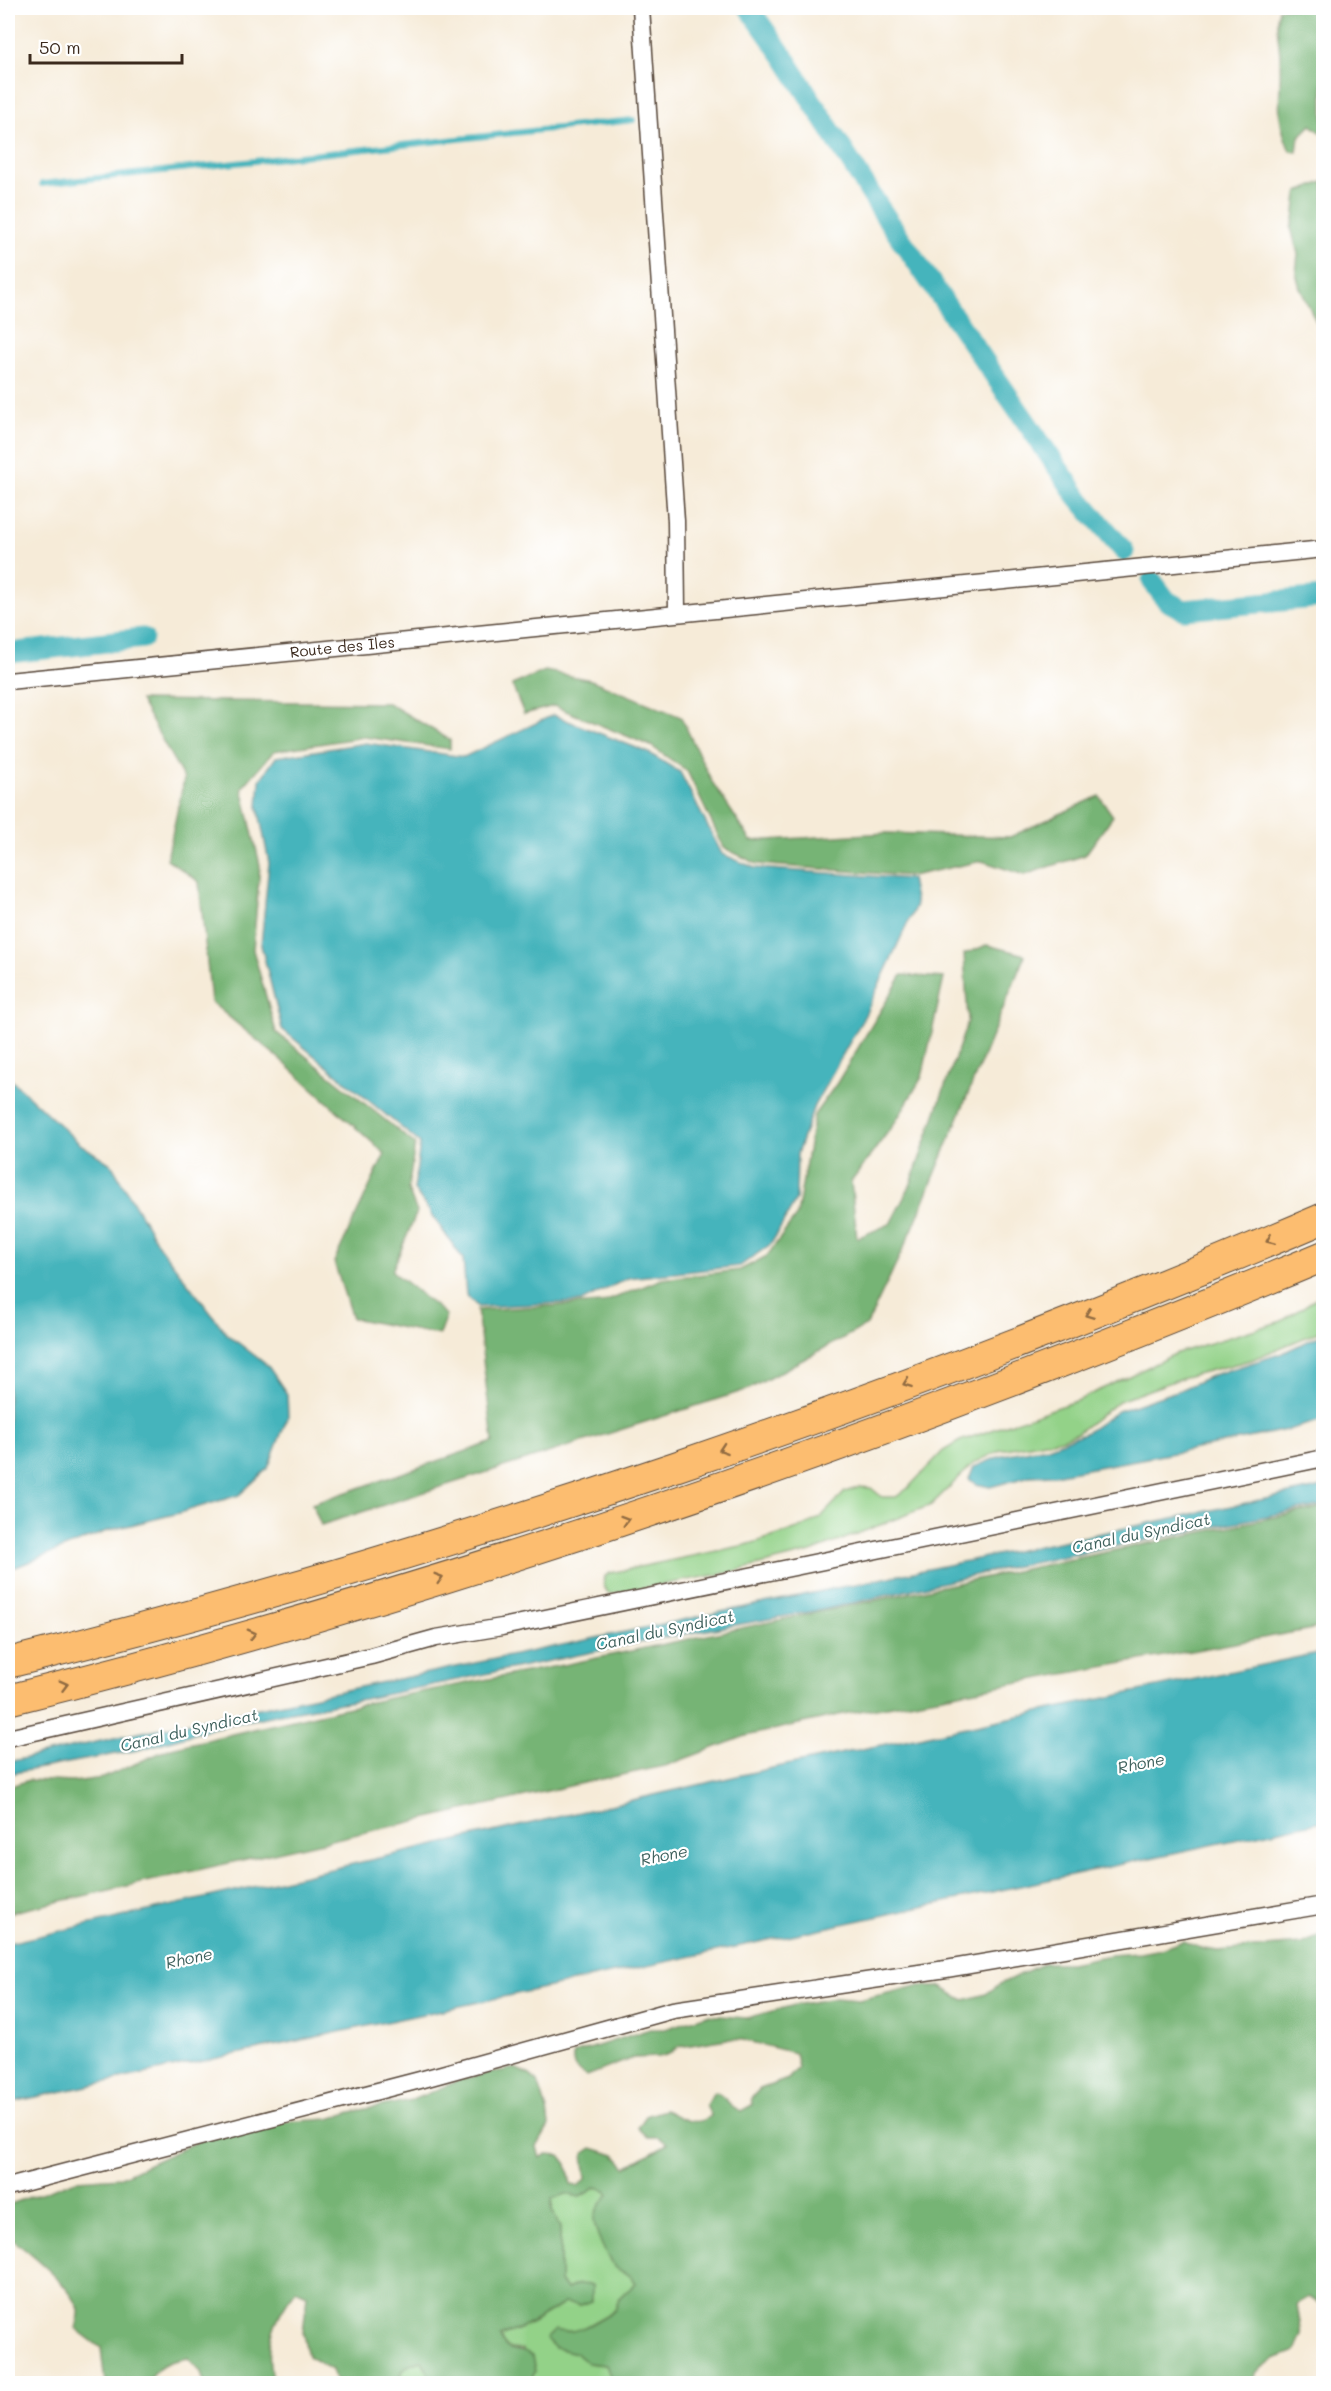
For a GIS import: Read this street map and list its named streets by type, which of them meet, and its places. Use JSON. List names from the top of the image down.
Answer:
{
  "streets": {
    "street": ["Route des Iles"]
  },
  "water": ["Canal du Syndicat", "Rhone"],
  "scale_bar": "50 m"
}
